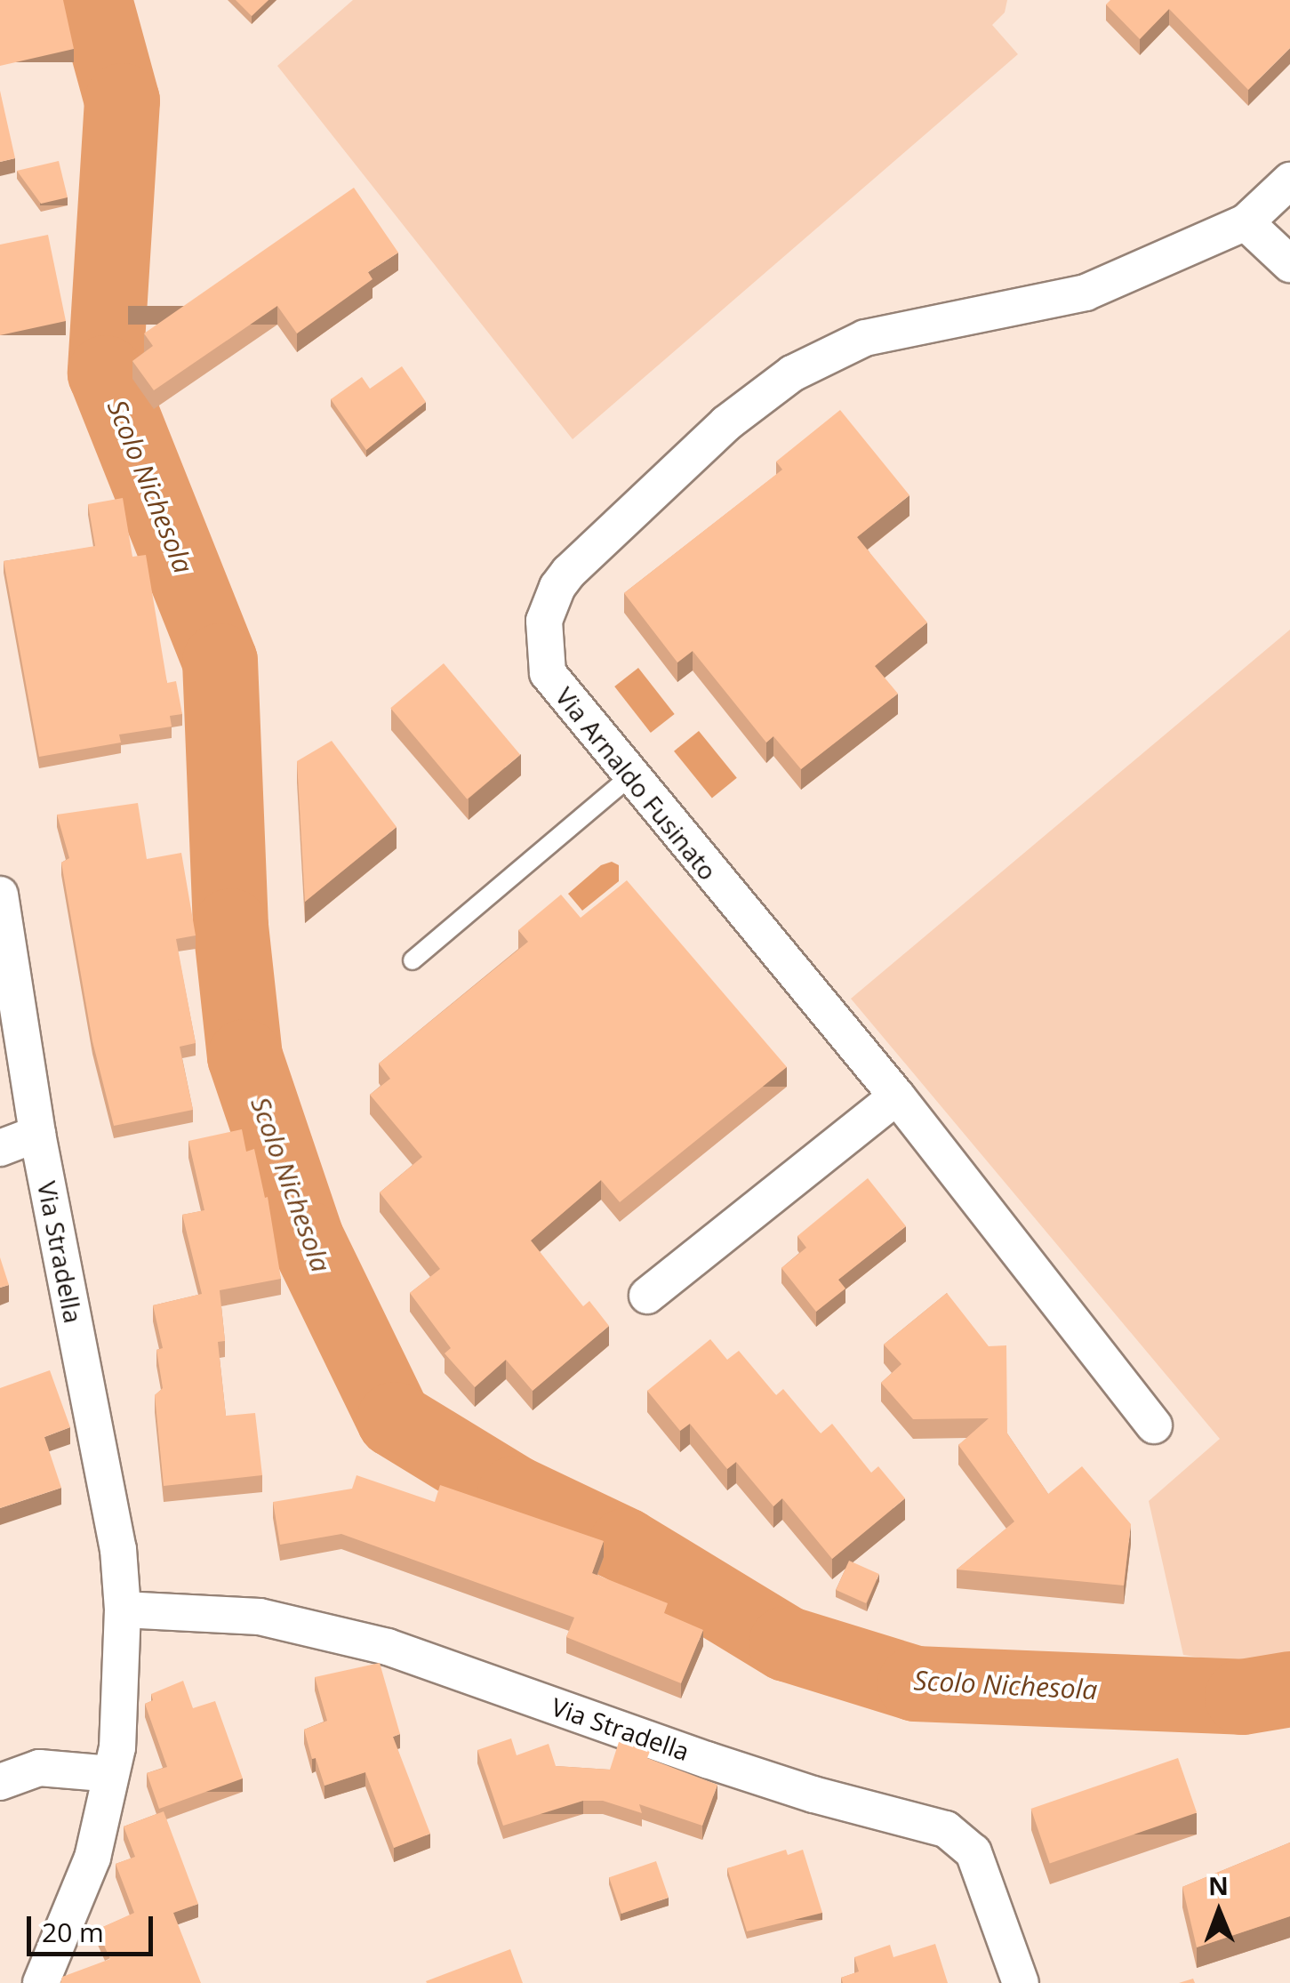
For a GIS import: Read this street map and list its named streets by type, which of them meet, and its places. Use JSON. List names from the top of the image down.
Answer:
{
  "streets": {
    "street": ["Via Arnaldo Fusinato", "Via Stradella"]
  },
  "water": ["Scolo Nichesola"],
  "scale_bar": "20 m",
  "north": "top"
}
